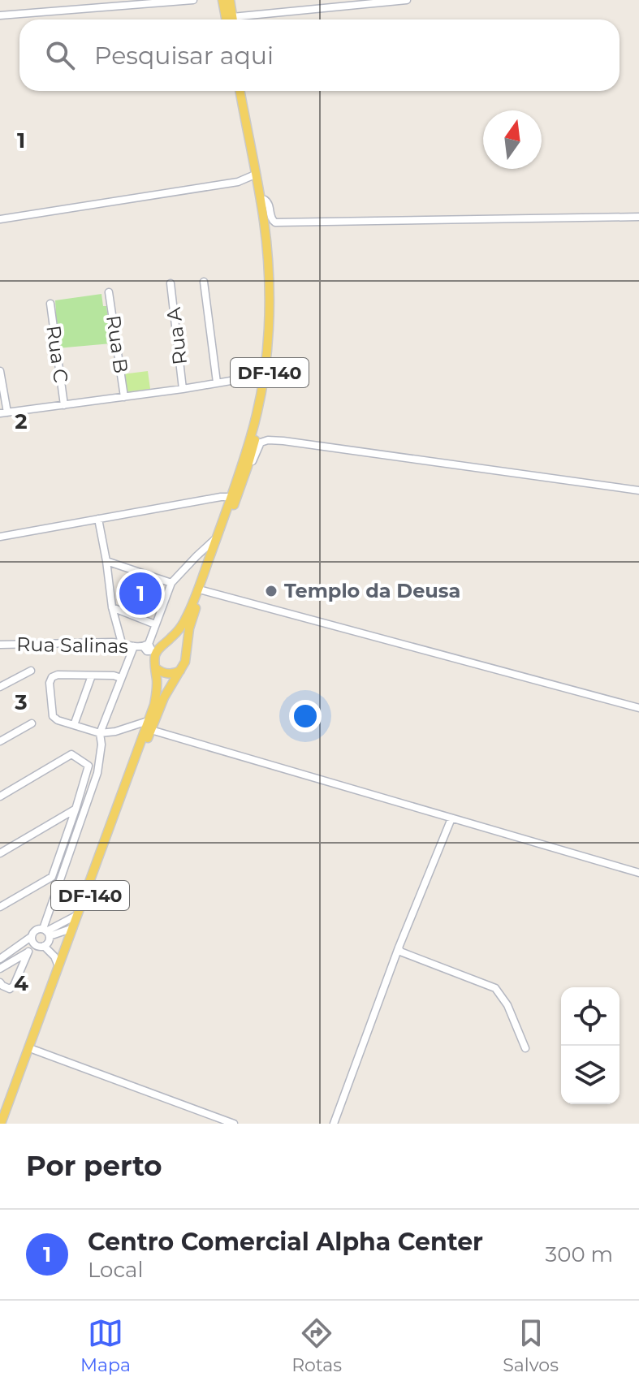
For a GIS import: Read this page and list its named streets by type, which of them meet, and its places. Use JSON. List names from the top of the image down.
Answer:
{
  "streets": {
    "main road": ["DF-140"],
    "street": [
      "Rua A",
      "Rua B",
      "Rua C",
      "Rua Salinas"
    ]
  },
  "crossings": [
    ["DF-140", "Rua Salinas"]
  ],
  "places": ["Templo da Deusa"],
  "north": "top",
  "page": {
    "search": "Pesquisar aqui",
    "pins": "1",
    "heading": "Por perto",
    "list": [
      {
        "mark": "1",
        "name": "Centro Comercial Alpha Center",
        "note": "Local",
        "value": "300 m"
      }
    ],
    "nav": ["Mapa", "Rotas", "Salvos"]
  },
  "grid": {
    "rows": [
      "1",
      "2",
      "3",
      "4"
    ]
  }
}
